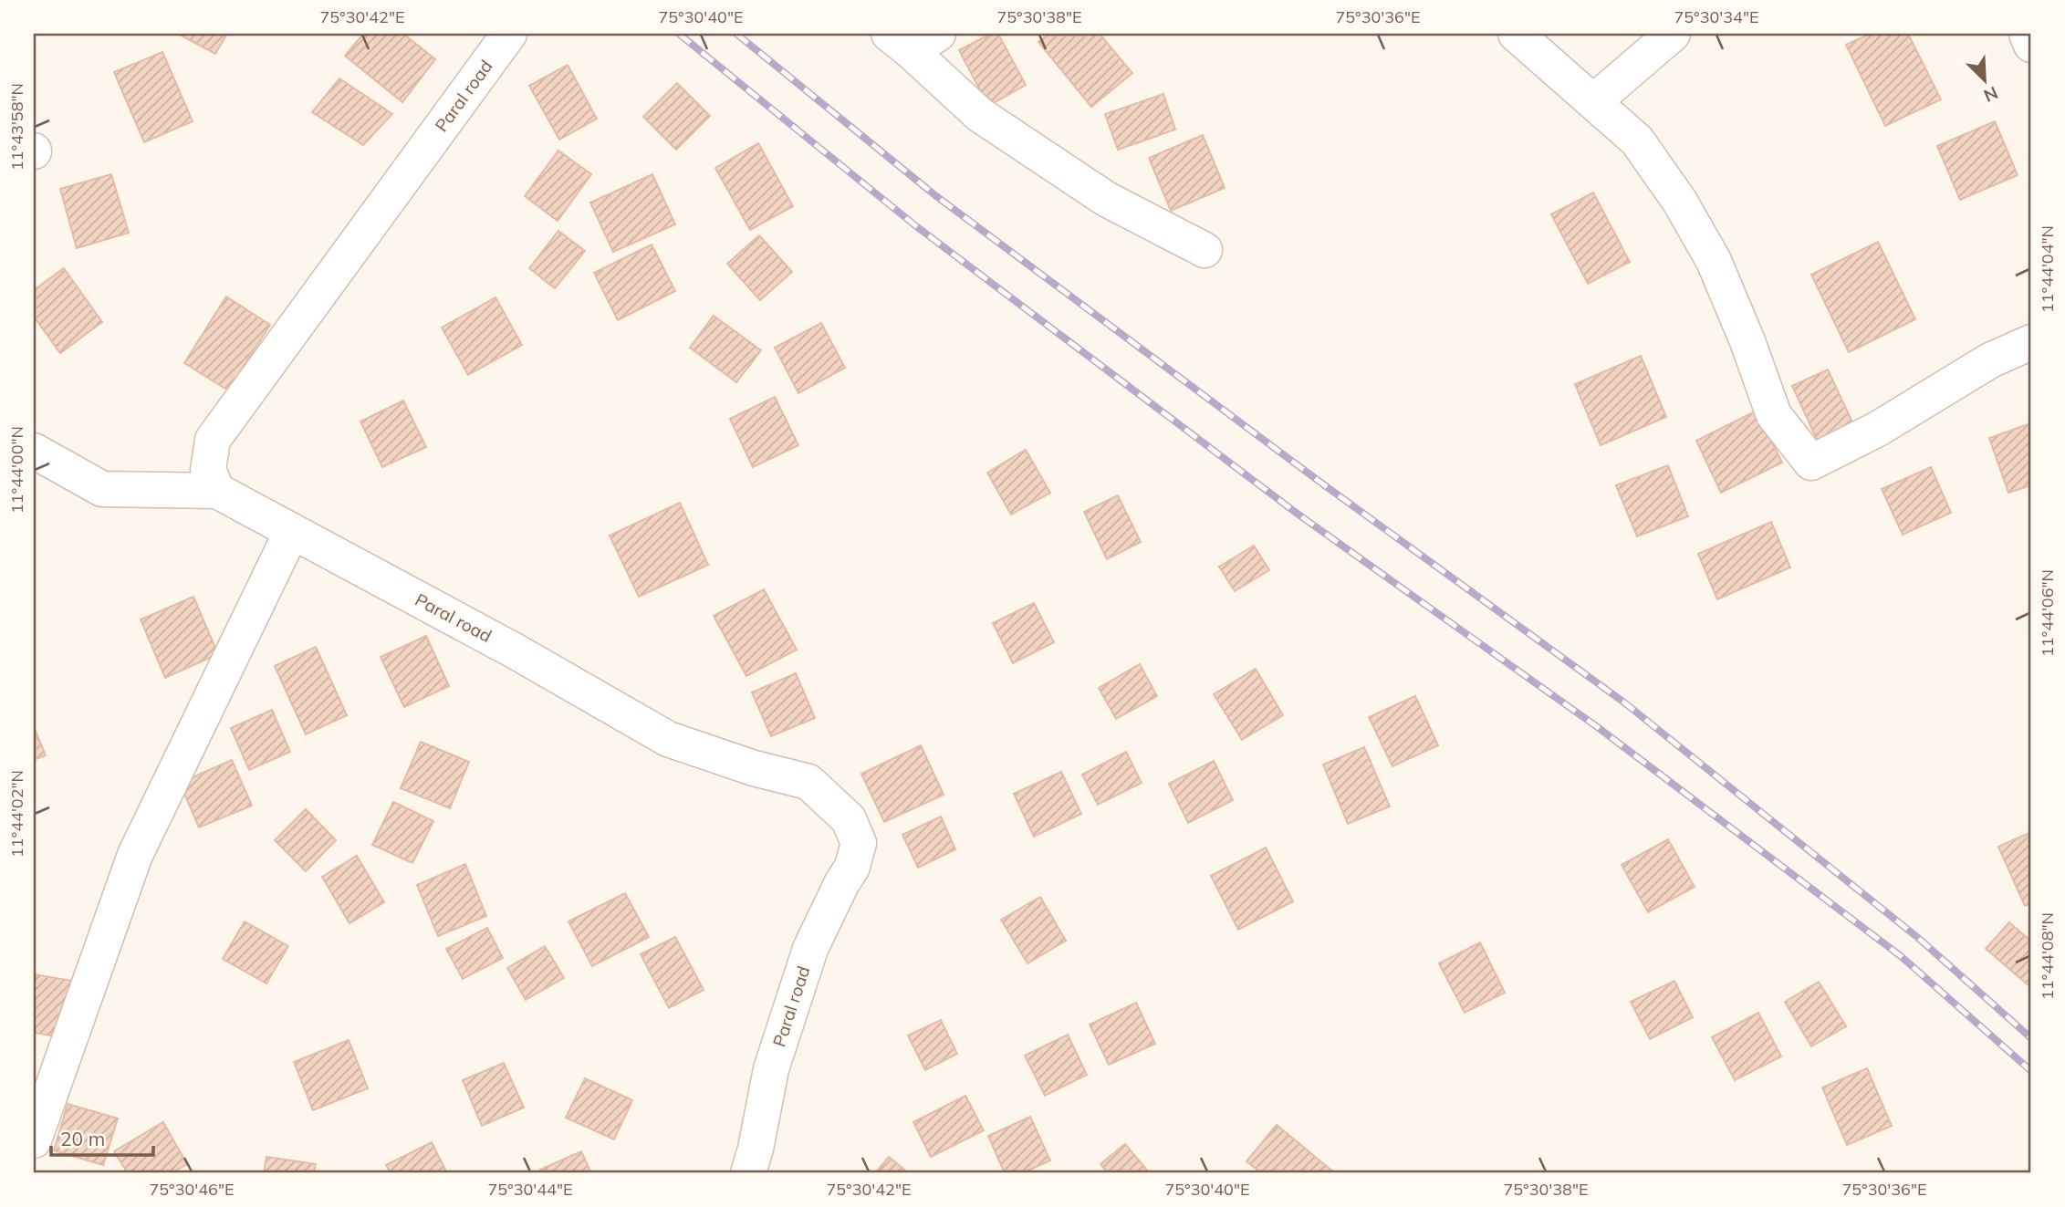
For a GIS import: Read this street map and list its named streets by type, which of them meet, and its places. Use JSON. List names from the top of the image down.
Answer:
{
  "streets": {
    "street": ["Paral road"]
  },
  "scale_bar": "20 m",
  "north": "bottom right",
  "coordinates": [
    "75°30'42\"E",
    "75°30'40\"E",
    "75°30'38\"E",
    "75°30'36\"E",
    "75°30'34\"E",
    "11°43'58\"N",
    "11°44'04\"N",
    "11°44'00\"N",
    "11°44'06\"N",
    "11°44'02\"N",
    "11°44'08\"N",
    "75°30'46\"E",
    "75°30'44\"E"
  ]
}
